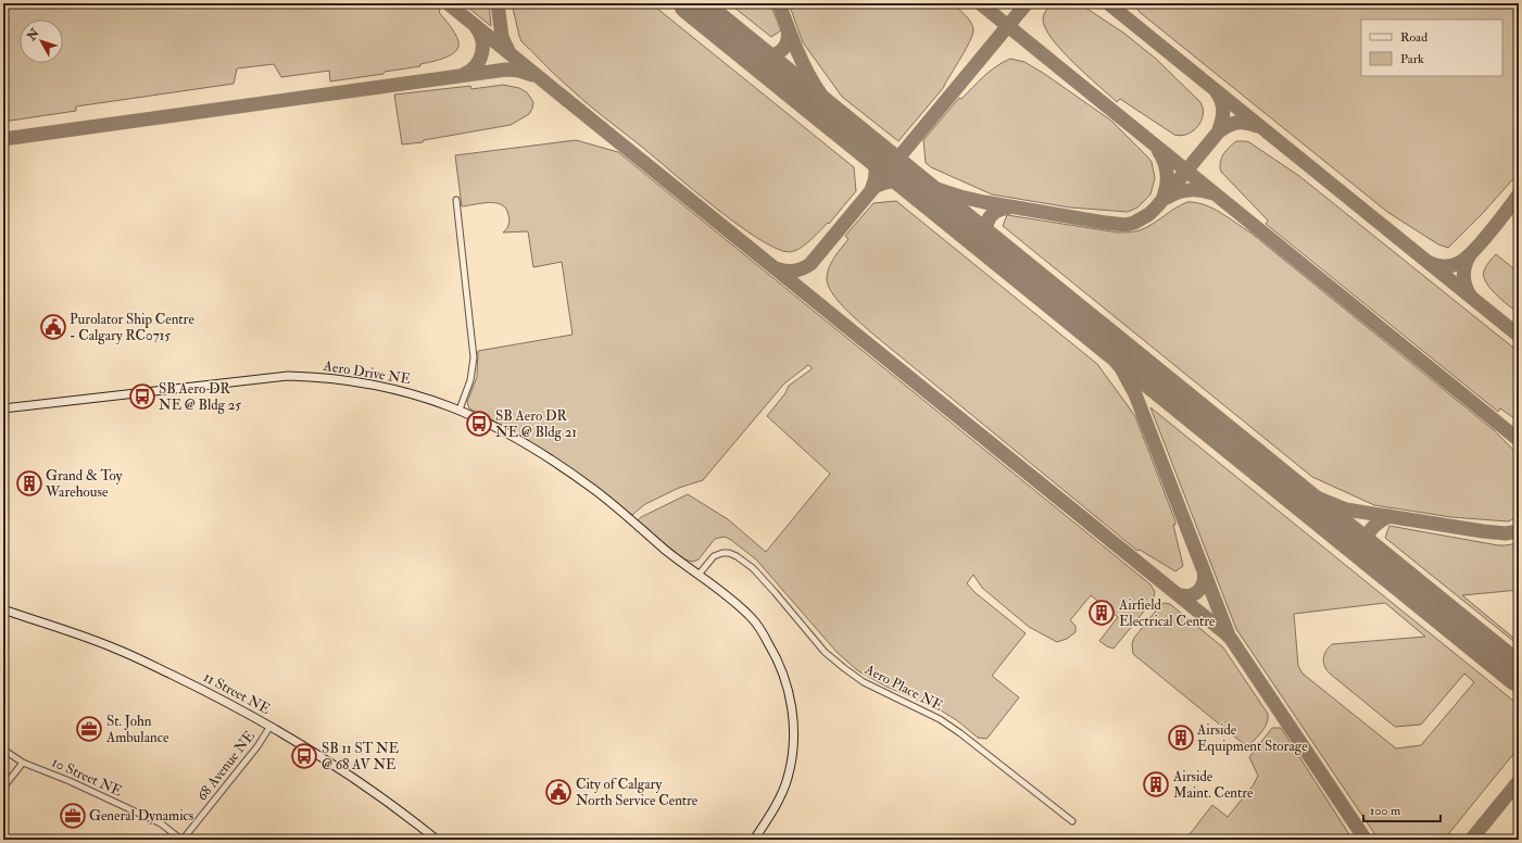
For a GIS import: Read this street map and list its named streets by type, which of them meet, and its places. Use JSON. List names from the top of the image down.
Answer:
{
  "streets": {
    "street": [
      "Aero Drive NE",
      "Aero Place NE",
      "11 Street NE",
      "68 Avenue NE",
      "10 Street NE"
    ]
  },
  "crossings": [
    ["Aero Drive NE", "Aero Place NE"],
    ["11 Street NE", "68 Avenue NE"],
    ["68 Avenue NE", "10 Street NE"]
  ],
  "places": {
    "public building": ["Purolator Ship Centre - Calgary RC0715", "City of Calgary North Service Centre"],
    "bus stop": ["SB Aero DR NE @ Bldg 25", "SB Aero DR NE @ Bldg 21", "SB 11 ST NE @ 68 AV NE"],
    "building": [
      "Grand & Toy Warehouse",
      "Airfield Electrical Centre",
      "Airside Equipment Storage",
      "Airside Maint. Centre"
    ],
    "office": ["St. John Ambulance", "General Dynamics"]
  },
  "legend": ["Road", "Park"],
  "scale_bar": "100 m",
  "north": "top left"
}
